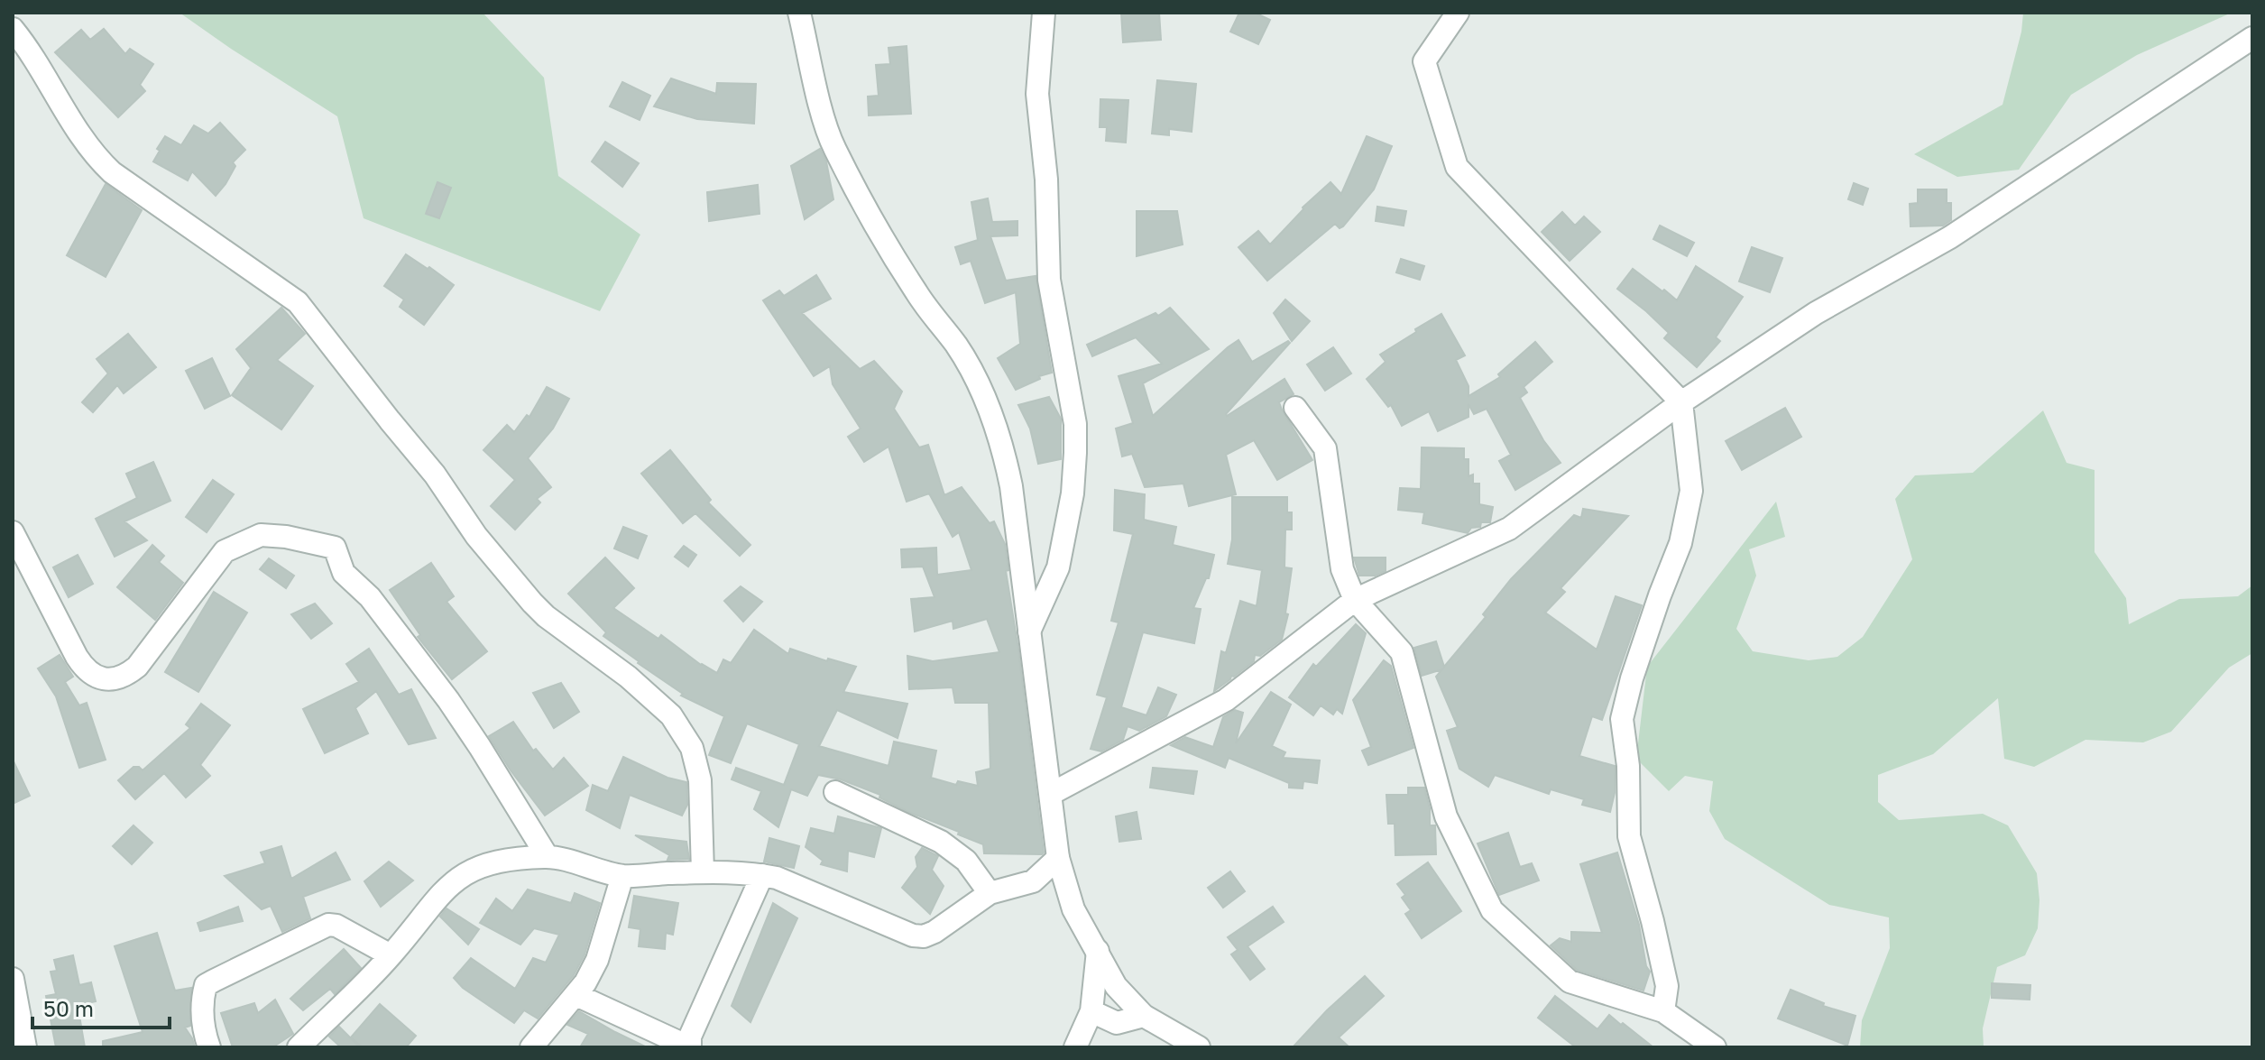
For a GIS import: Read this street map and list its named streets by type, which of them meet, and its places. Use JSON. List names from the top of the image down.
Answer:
{
  "scale_bar": "50 m"
}
